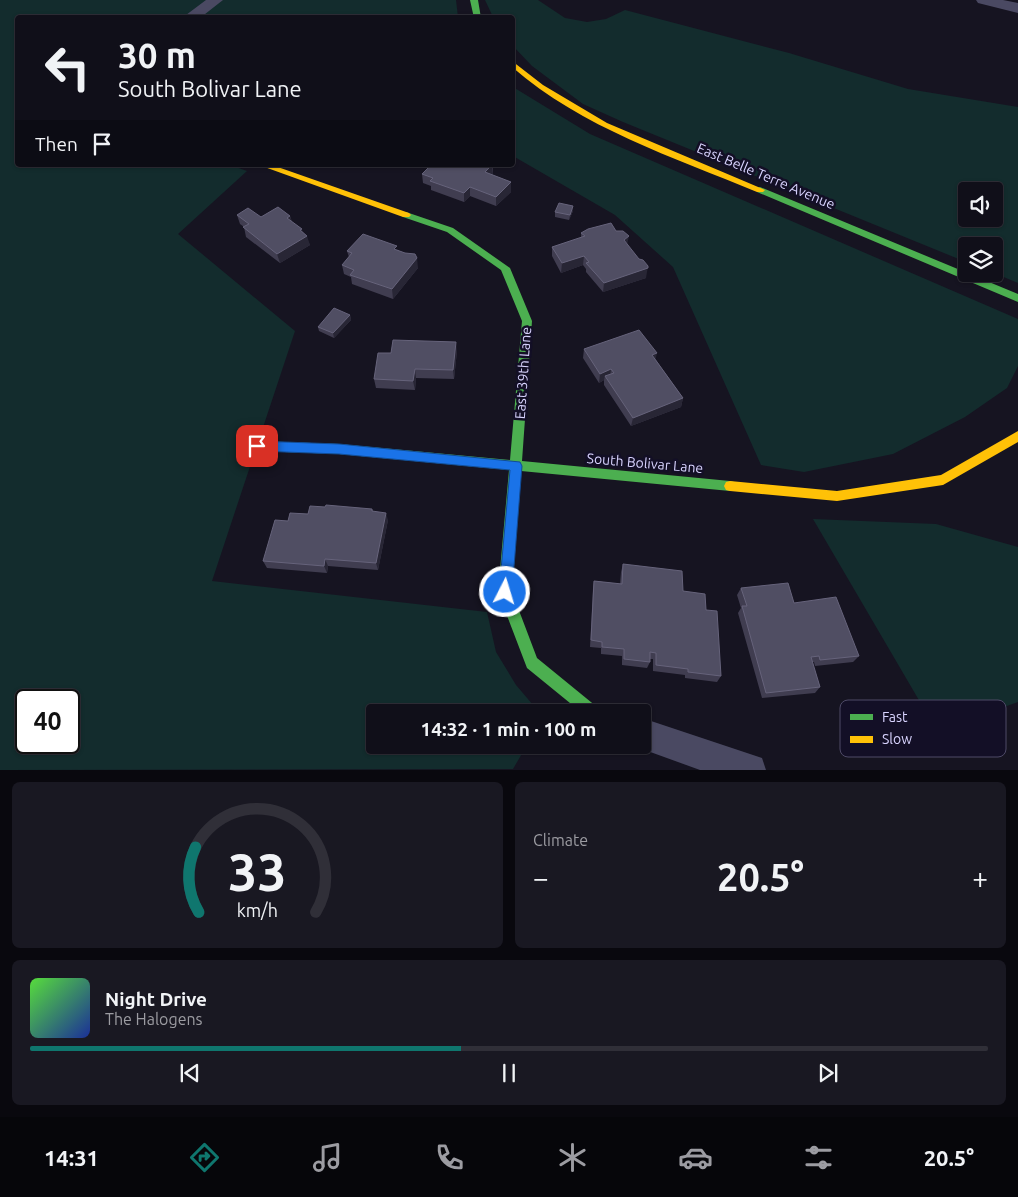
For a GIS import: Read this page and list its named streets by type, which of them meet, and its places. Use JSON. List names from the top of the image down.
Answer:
{
  "streets": {
    "street": ["East Belle Terre Avenue", "East 39th Lane", "South Bolivar Lane"]
  },
  "crossings": [
    ["East 39th Lane", "South Bolivar Lane"]
  ],
  "legend": ["Fast", "Slow"],
  "page": {
    "turn": ["30 m", "South Bolivar Lane"],
    "then": "Then",
    "limit": "40",
    "trip": "14:32 · 1 min · 100 m",
    "tile": "Climate",
    "heat": ["−", "20.5°", "+"],
    "song": ["Night Drive", "The Halogens"],
    "tabs": ["14:31", "20.5°"],
    "gauge": ["33", "km/h"]
  }
}
